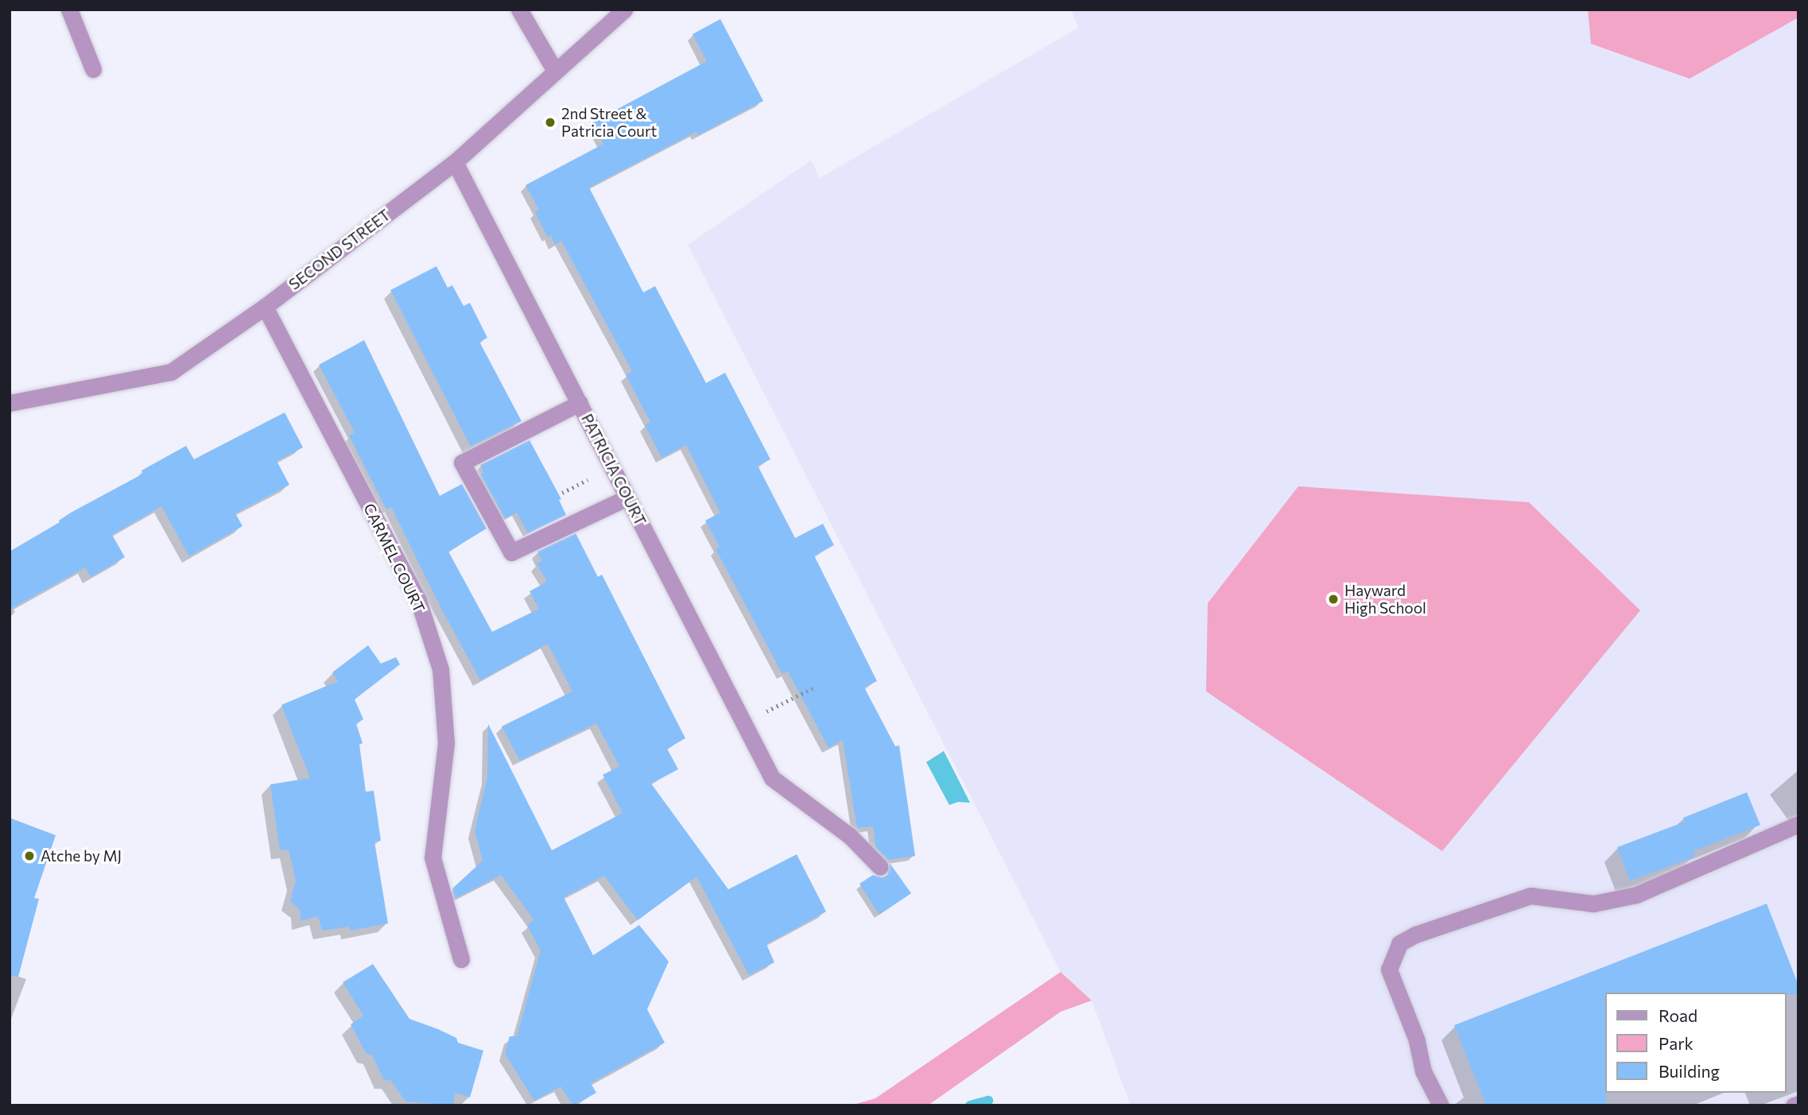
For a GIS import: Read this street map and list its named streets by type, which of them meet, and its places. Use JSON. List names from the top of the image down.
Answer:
{
  "streets": {
    "street": ["SECOND STREET", "PATRICIA COURT", "CARMEL COURT"]
  },
  "crossings": [
    ["SECOND STREET", "PATRICIA COURT"],
    ["SECOND STREET", "CARMEL COURT"]
  ],
  "places": ["2nd Street & Patricia Court", "Hayward High School", "Atche by MJ"],
  "legend": ["Road", "Park", "Building"]
}
